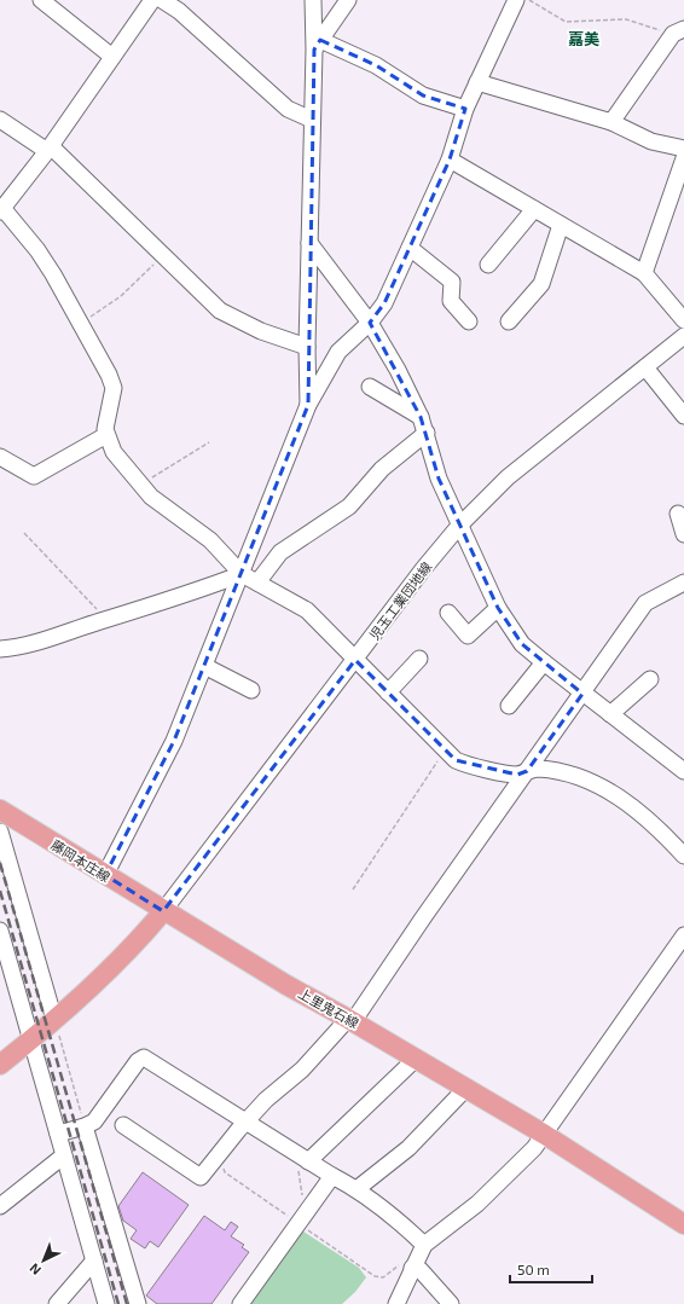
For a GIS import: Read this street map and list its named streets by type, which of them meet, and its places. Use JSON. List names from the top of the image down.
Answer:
{
  "streets": {
    "main road": ["藤岡本庄線", "上里鬼石線"],
    "street": ["児玉工業団地線"]
  },
  "crossings": [
    ["児玉工業団地線", "藤岡本庄線"],
    ["児玉工業団地線", "上里鬼石線"],
    ["藤岡本庄線", "上里鬼石線"]
  ],
  "districts": ["嘉美"],
  "scale_bar": "50 m",
  "north": "bottom left"
}
